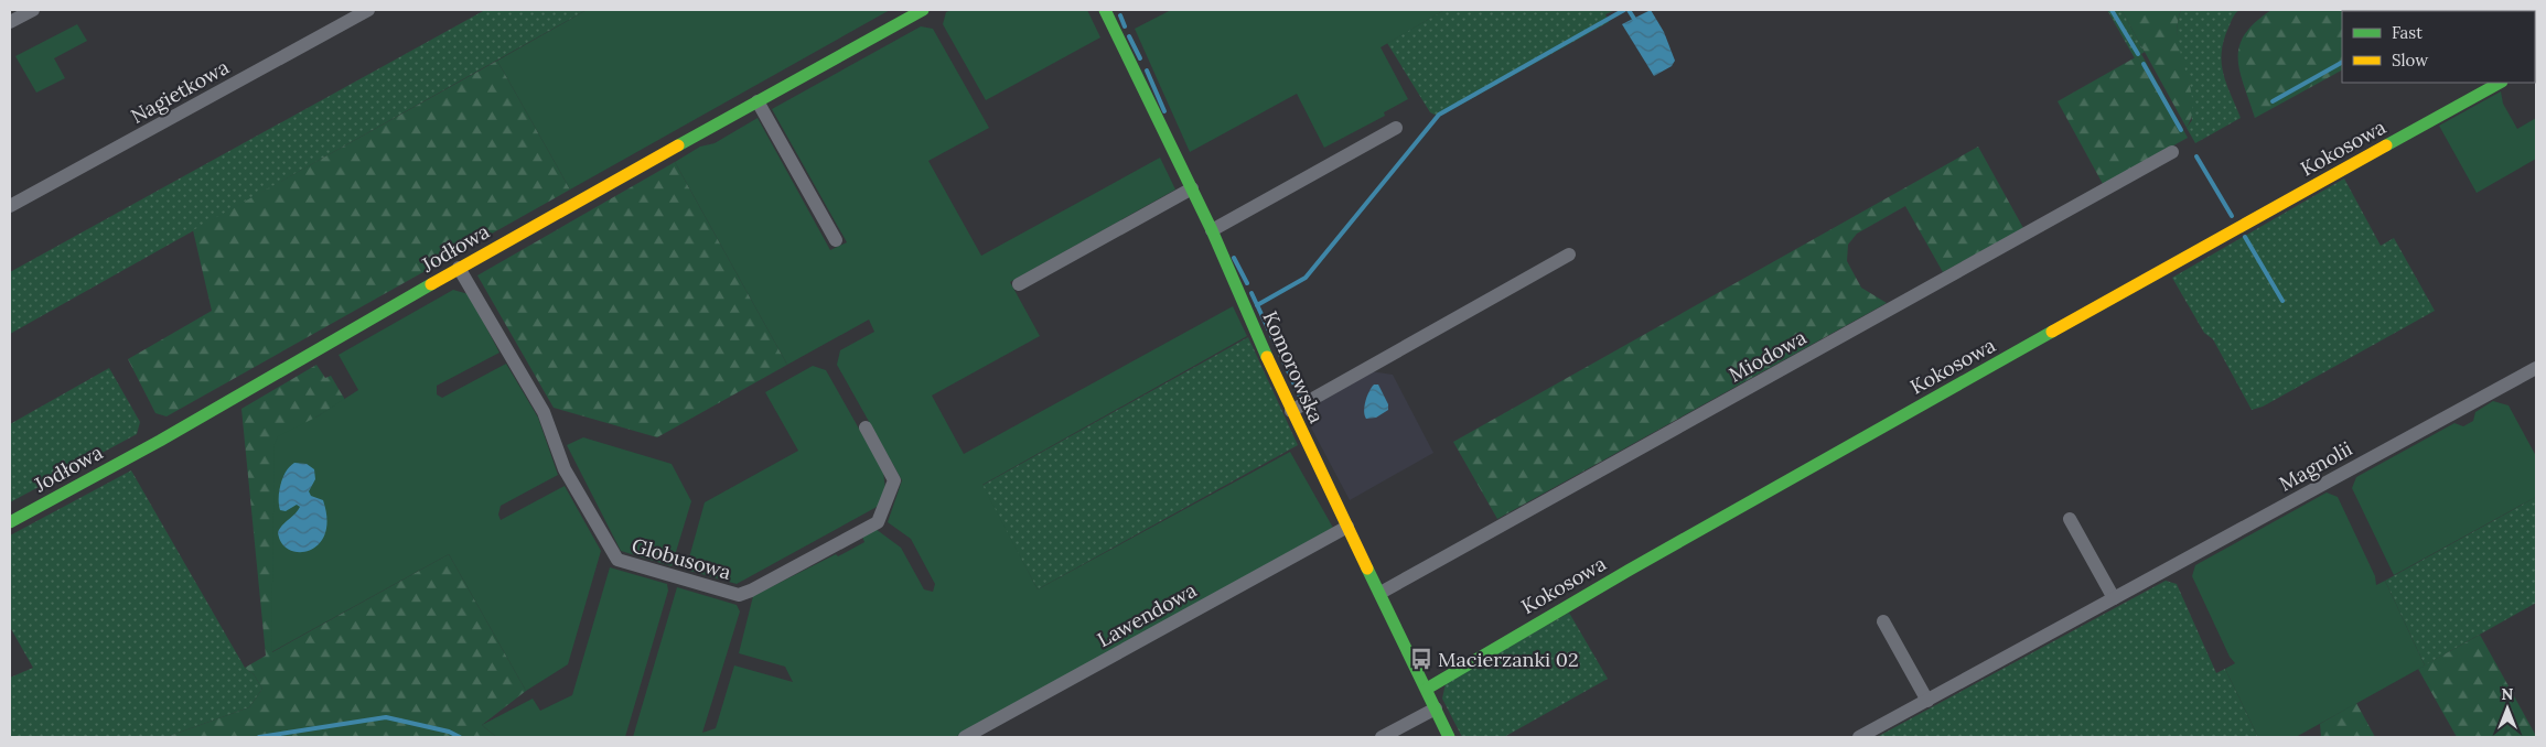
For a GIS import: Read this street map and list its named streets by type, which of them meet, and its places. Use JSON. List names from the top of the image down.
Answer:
{
  "streets": {
    "street": [
      "Nagietkowa",
      "Kokosowa",
      "Jodłowa",
      "Miodowa",
      "Komorowska",
      "Magnolii",
      "Globusowa",
      "Lawendowa"
    ]
  },
  "crossings": [
    ["Kokosowa", "Komorowska"],
    ["Jodłowa", "Globusowa"],
    ["Miodowa", "Komorowska"],
    ["Komorowska", "Lawendowa"]
  ],
  "places": {
    "bus stop": ["Macierzanki 02"]
  },
  "legend": ["Fast", "Slow"],
  "north": "top"
}
